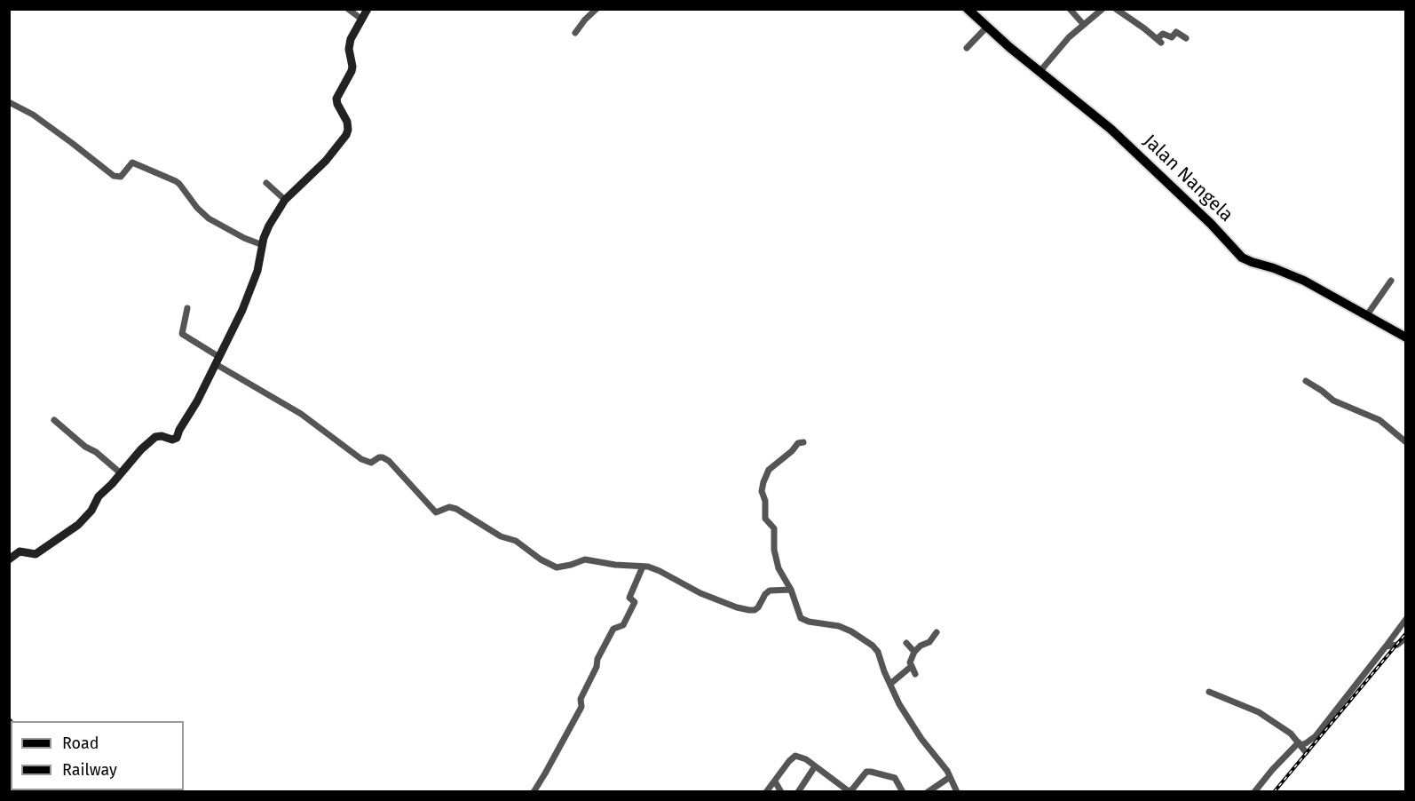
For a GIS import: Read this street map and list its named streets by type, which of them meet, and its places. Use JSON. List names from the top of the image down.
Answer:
{
  "streets": {
    "main road": ["Jalan Nangela"]
  },
  "legend": ["Road", "Railway"]
}
